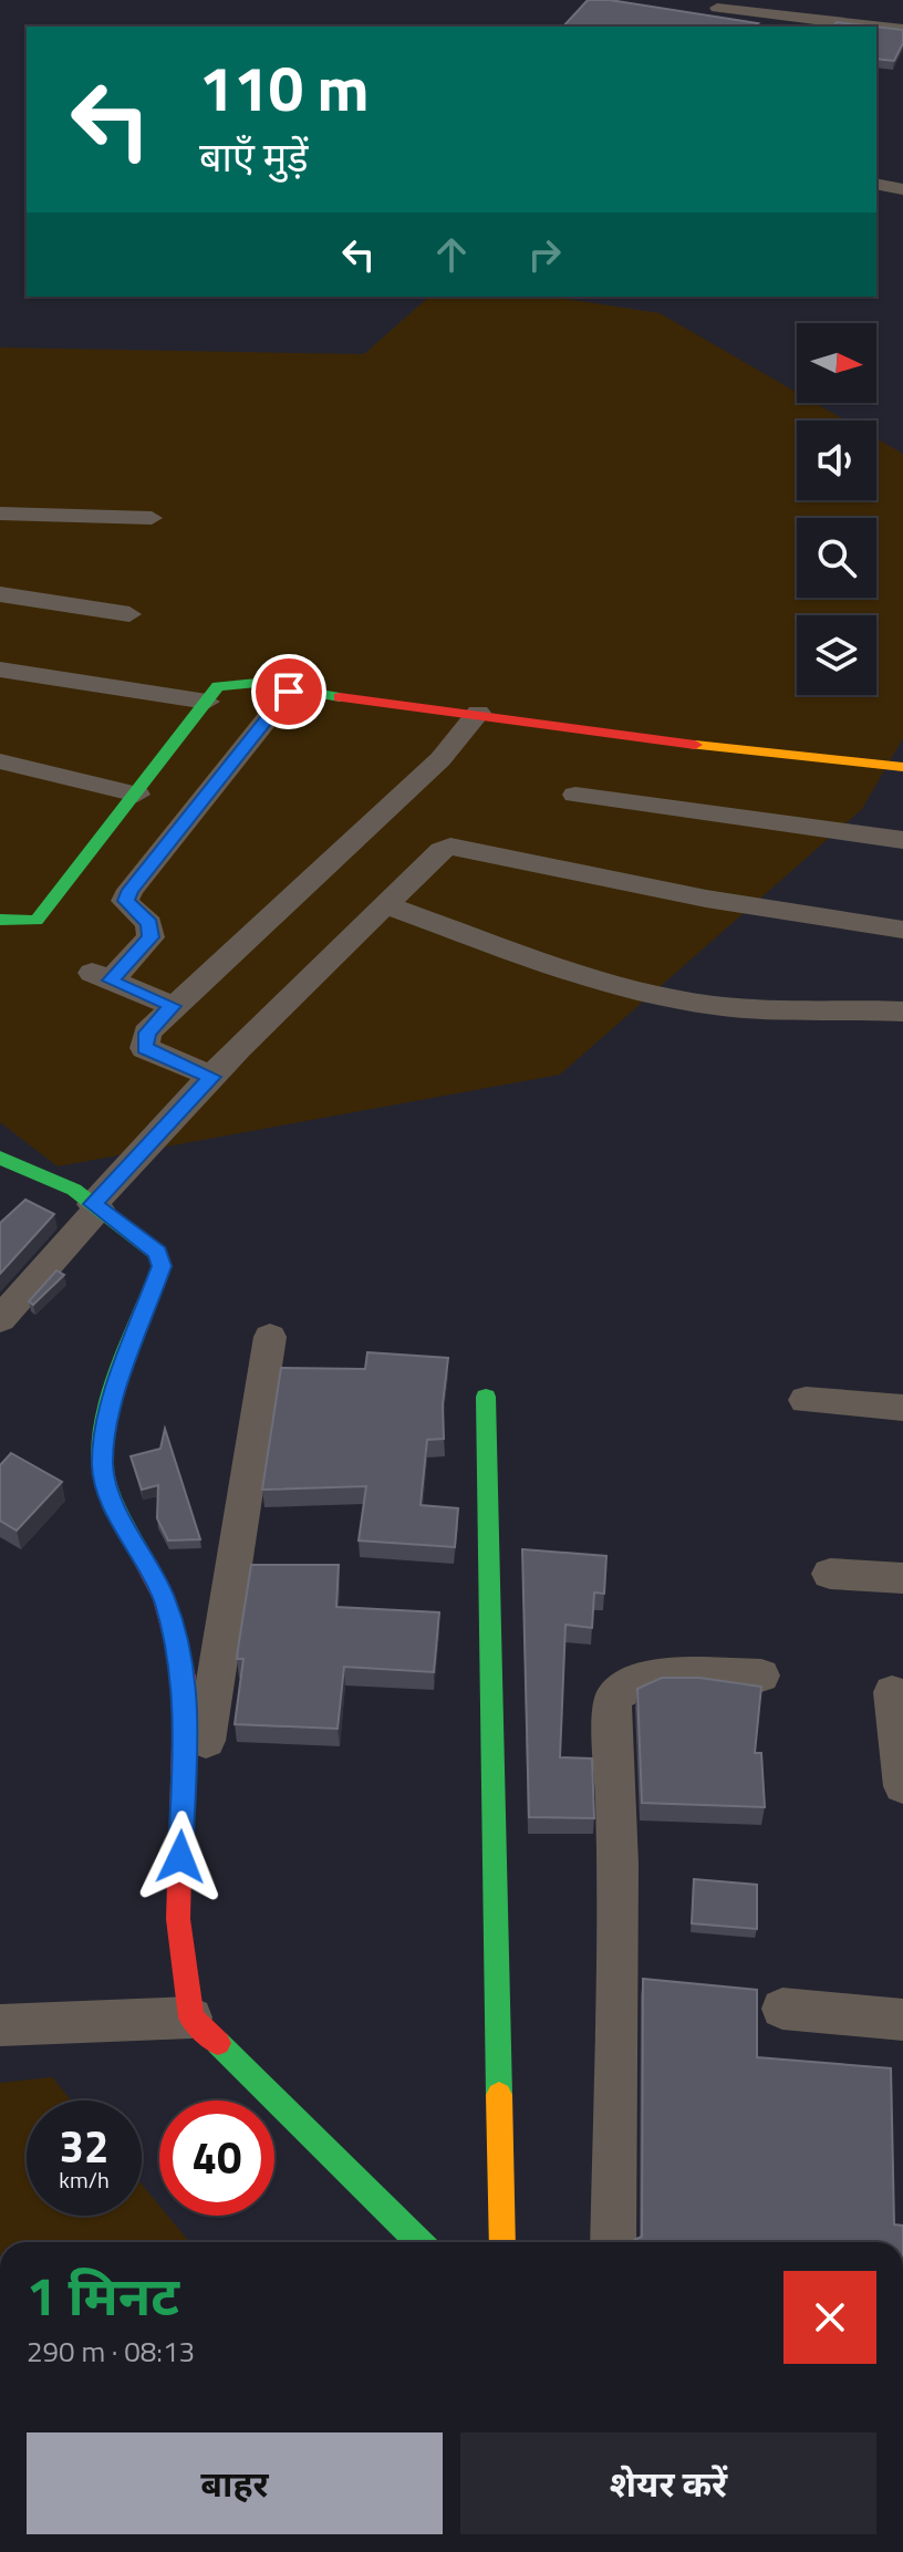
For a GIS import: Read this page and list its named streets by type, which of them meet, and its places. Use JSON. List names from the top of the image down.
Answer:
{
  "north": "right",
  "page": {
    "turn": ["110 m", "बाएँ मुड़ें"],
    "speed": "32 km/h",
    "limit": "40",
    "heading": ["1 मिनट", "290 m · 08:13"],
    "buttons": ["बाहर", "शेयर करें"]
  }
}
